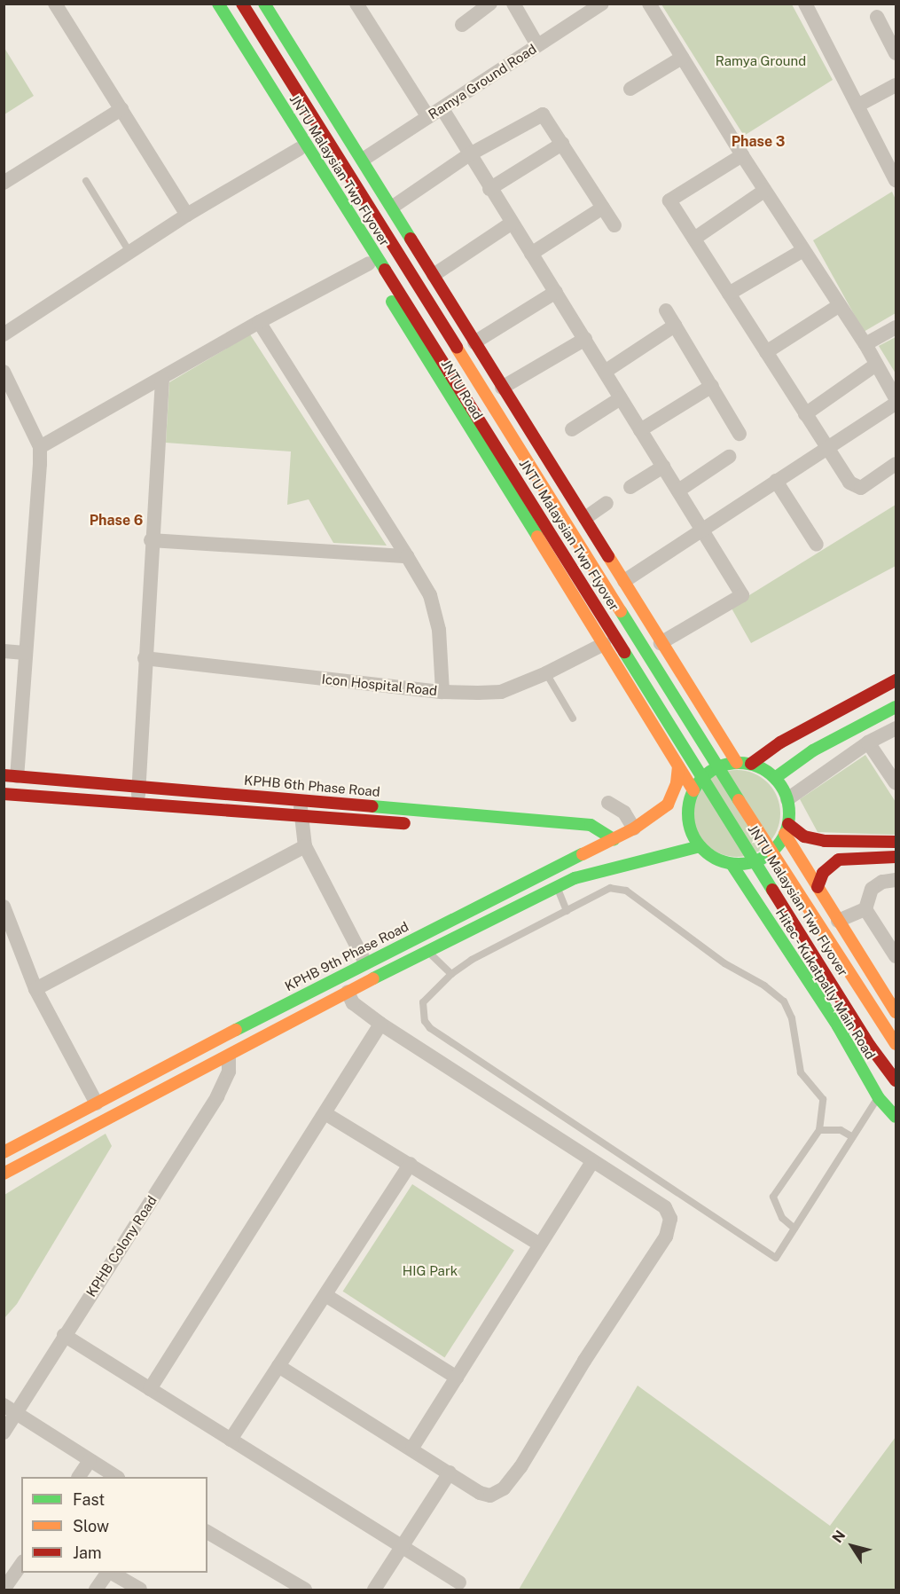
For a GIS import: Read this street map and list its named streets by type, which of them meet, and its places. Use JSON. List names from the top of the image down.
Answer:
{
  "streets": {
    "main road": [
      "JNTU Malaysian Twp Flyover",
      "JNTU Road",
      "KPHB 6th Phase Road",
      "KPHB 9th Phase Road",
      "Hitec - Kukatpally Main Road"
    ],
    "street": ["Ramya Ground Road", "Icon Hospital Road", "KPHB Colony Road"]
  },
  "crossings": [
    ["JNTU Road", "Icon Hospital Road"],
    ["JNTU Road", "KPHB 9th Phase Road"],
    ["JNTU Road", "Hitec - Kukatpally Main Road"],
    ["KPHB 6th Phase Road", "KPHB 9th Phase Road"]
  ],
  "districts": ["Phase 3", "Phase 6"],
  "parks": ["Ramya Ground", "HIG Park"],
  "legend": ["Fast", "Slow", "Jam"],
  "north": "top left"
}
